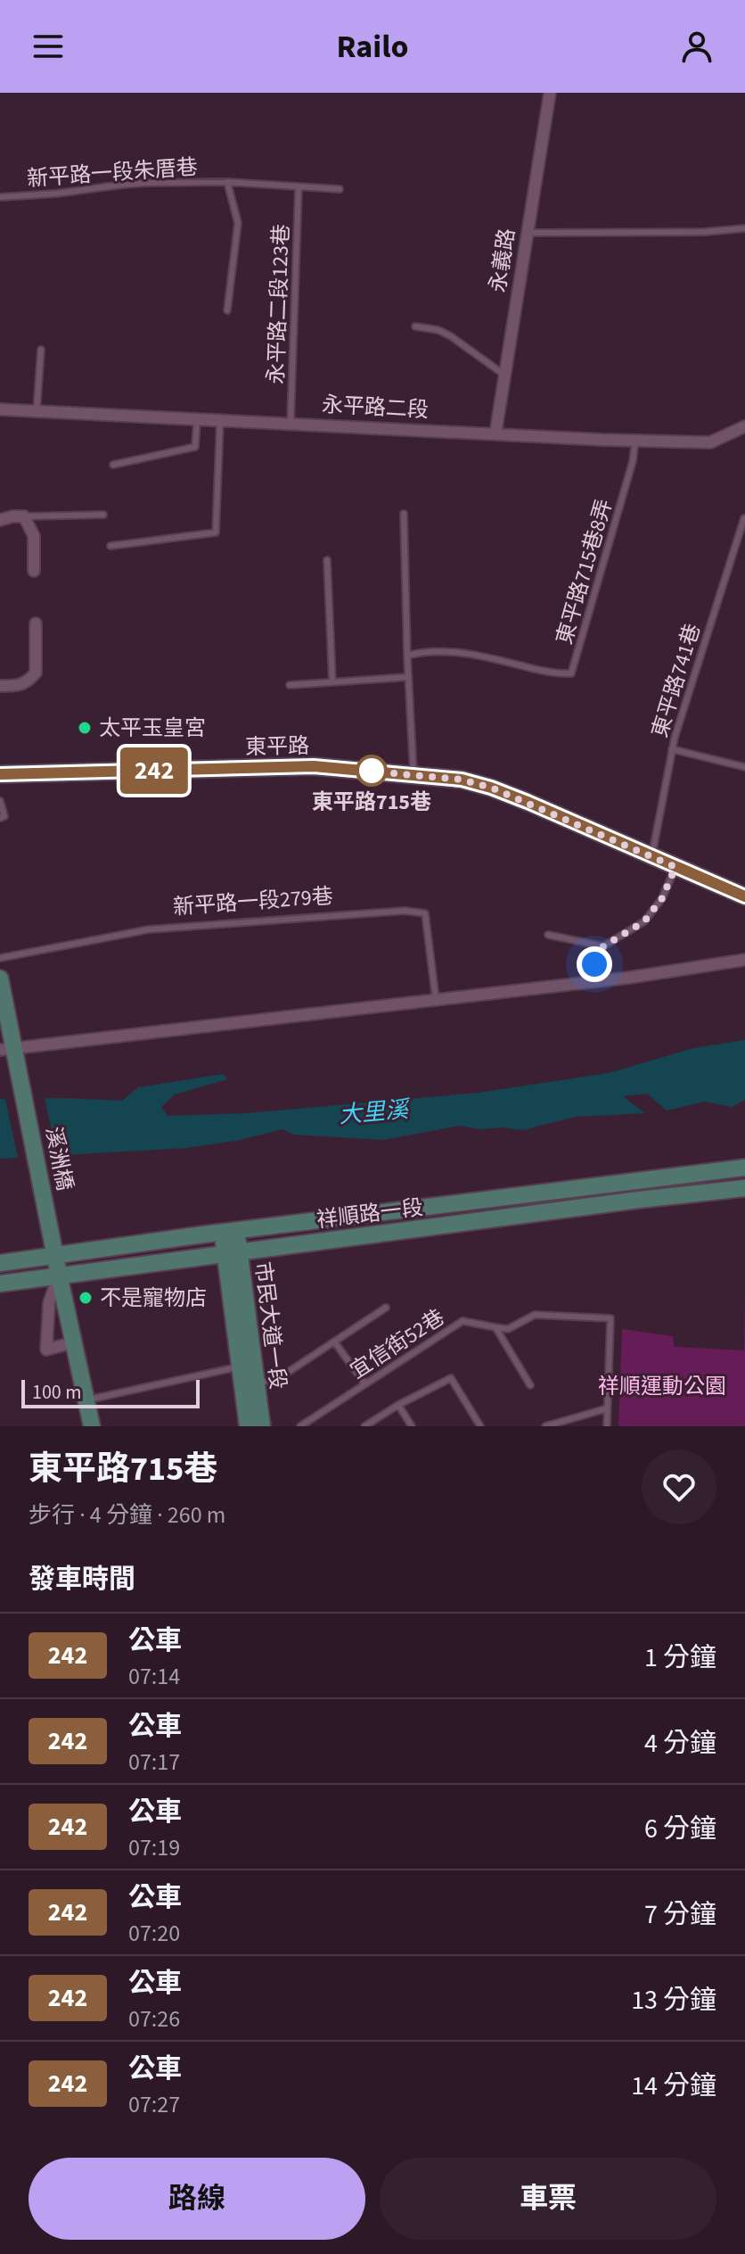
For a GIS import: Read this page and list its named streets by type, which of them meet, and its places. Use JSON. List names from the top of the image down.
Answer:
{
  "streets": {
    "street": [
      "永義路",
      "永平路二段",
      "東平路",
      "溪洲橋",
      "祥順路一段",
      "市民大道一段"
    ],
    "lane": [
      "新平路一段朱厝巷",
      "永平路二段123巷",
      "東平路715巷8弄",
      "東平路741巷",
      "新平路一段279巷",
      "宜信街52巷"
    ]
  },
  "crossings": [
    ["新平路一段朱厝巷", "永平路二段123巷"],
    ["永義路", "永平路二段"],
    ["永平路二段123巷", "永平路二段"],
    ["永平路二段", "東平路715巷8弄"],
    ["東平路741巷", "東平路"],
    ["溪洲橋", "祥順路一段"],
    ["祥順路一段", "市民大道一段"]
  ],
  "water": ["大里溪"],
  "parks": ["祥順運動公園"],
  "places": ["太平玉皇宮", "東平路715巷", "不是寵物店"],
  "lines": ["bus line 242"],
  "scale_bar": "100 m",
  "page": {
    "header": "Railo",
    "on_map": "242",
    "scale": "100 m",
    "heading": [
      ["東平路715巷", "步行 · 4 分鐘 · 260 m"],
      "發車時間"
    ],
    "list": [
      {
        "mark": "242",
        "name": "公車",
        "note": "07:14",
        "value": "1 分鐘"
      },
      {
        "mark": "242",
        "name": "公車",
        "note": "07:17",
        "value": "4 分鐘"
      },
      {
        "mark": "242",
        "name": "公車",
        "note": "07:19",
        "value": "6 分鐘"
      },
      {
        "mark": "242",
        "name": "公車",
        "note": "07:20",
        "value": "7 分鐘"
      },
      {
        "mark": "242",
        "name": "公車",
        "note": "07:26",
        "value": "13 分鐘"
      },
      {
        "mark": "242",
        "name": "公車",
        "note": "07:27",
        "value": "14 分鐘"
      }
    ],
    "buttons": ["路線", "車票"]
  }
}
